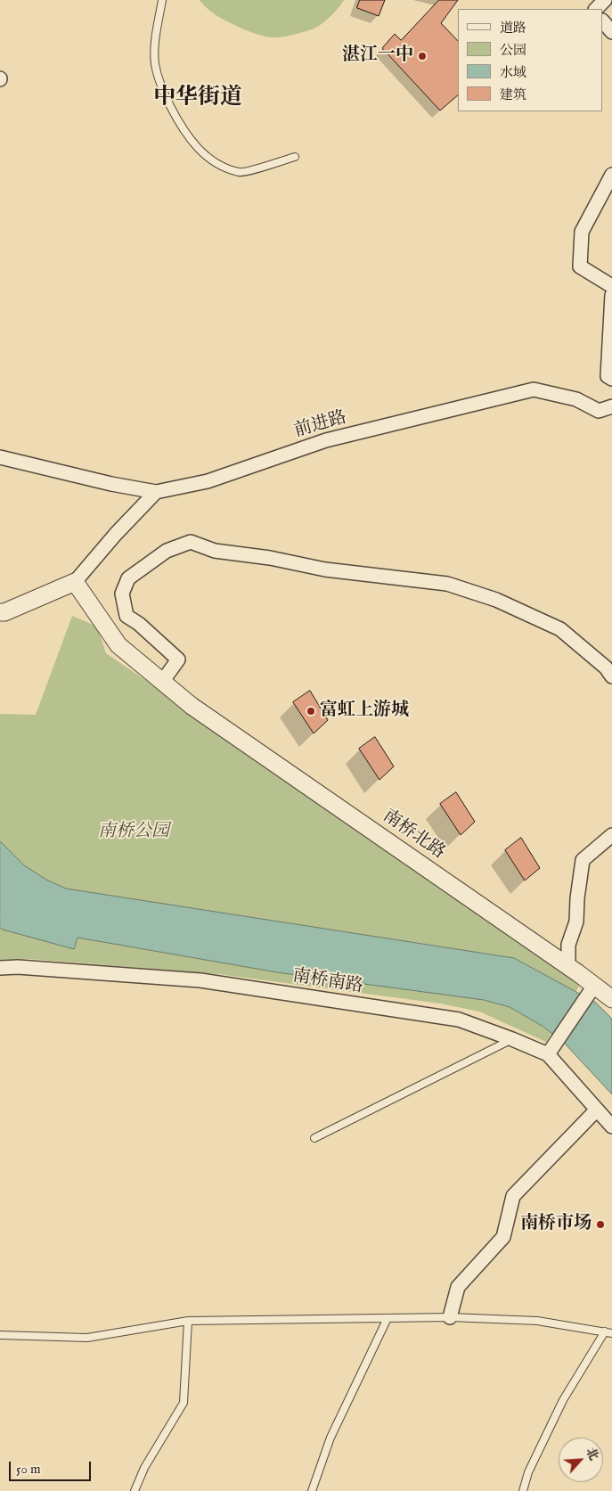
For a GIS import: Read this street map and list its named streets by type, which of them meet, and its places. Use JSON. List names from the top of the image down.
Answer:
{
  "streets": {
    "street": ["前进路", "南桥北路", "南桥南路"]
  },
  "districts": ["中华街道"],
  "parks": ["南桥公园"],
  "places": ["湛江一中", "富虹上游城", "南桥市场"],
  "legend": [
    "道路",
    "公园",
    "水域",
    "建筑"
  ],
  "scale_bar": "50 m",
  "north": "top right"
}
